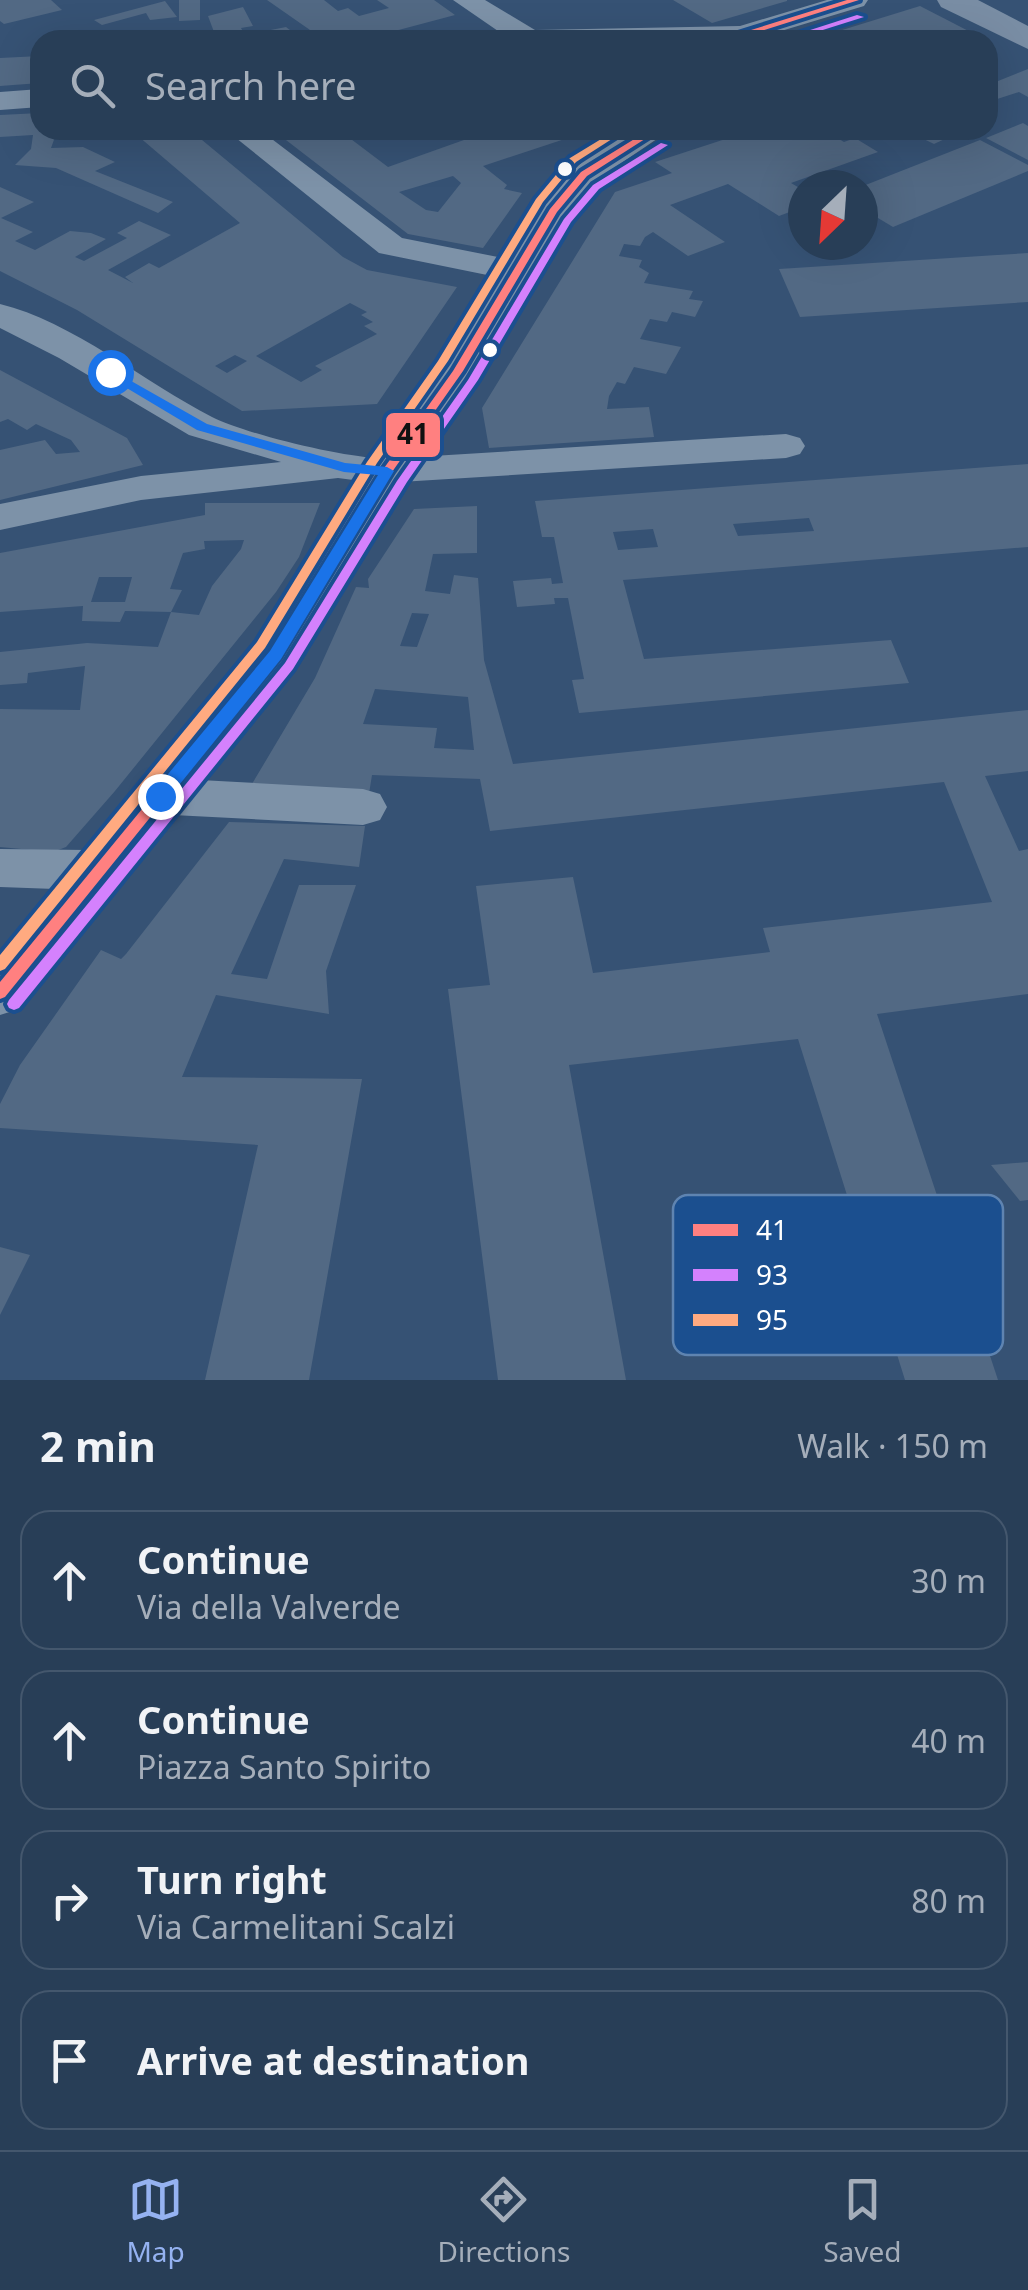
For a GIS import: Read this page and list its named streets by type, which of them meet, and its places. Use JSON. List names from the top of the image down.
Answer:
{
  "lines": ["transit line 41", "transit line 93", "transit line 95"],
  "legend": ["41", "93", "95"],
  "north": "bottom left",
  "page": {
    "search": "Search here",
    "heading": ["2 min", "Walk · 150 m"],
    "list": [
      ["Continue", "Via della Valverde", "30 m"],
      ["Continue", "Piazza Santo Spirito", "40 m"],
      ["Turn right", "Via Carmelitani Scalzi", "80 m"],
      "Arrive at destination"
    ],
    "nav": ["Map", "Directions", "Saved"]
  }
}
